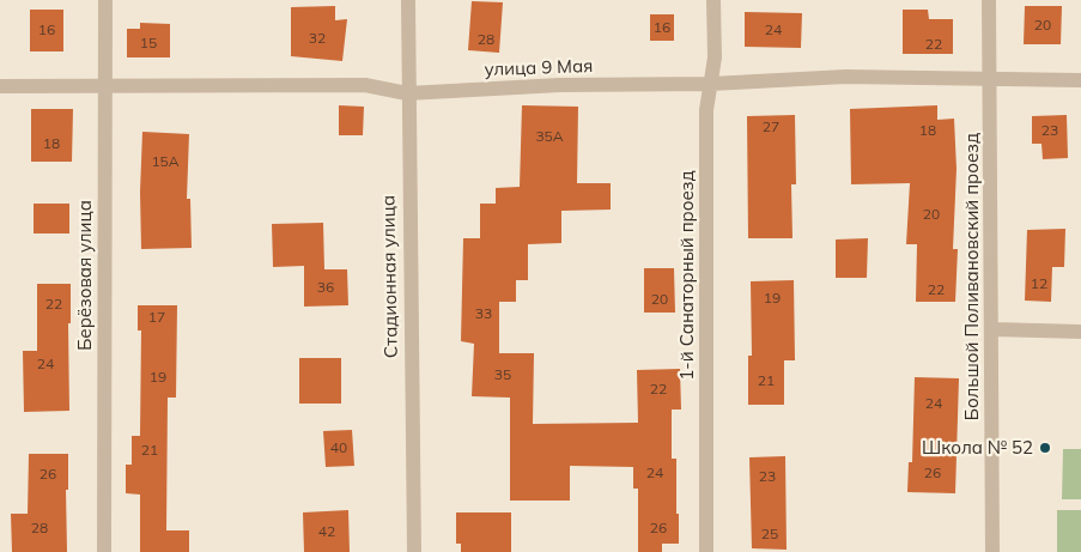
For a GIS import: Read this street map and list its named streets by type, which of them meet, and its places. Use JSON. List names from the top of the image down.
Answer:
{
  "streets": {
    "street": [
      "улица 9 Мая",
      "Берёзовая улица",
      "1-й Санаторный проезд",
      "Стадионная улица",
      "Большой Поливановский проезд"
    ]
  },
  "crossings": [
    ["улица 9 Мая", "Берёзовая улица"],
    ["улица 9 Мая", "1-й Санаторный проезд"],
    ["улица 9 Мая", "Стадионная улица"],
    ["улица 9 Мая", "Большой Поливановский проезд"]
  ],
  "places": ["Школа № 52"],
  "house_numbers": [
    "20",
    "16",
    "16",
    "24",
    "32",
    "28",
    "15",
    "22",
    "27",
    "18",
    "23",
    "35А",
    "18",
    "15А",
    "20",
    "12",
    "36",
    "22",
    "19",
    "20",
    "22",
    "33",
    "17",
    "24",
    "35",
    "19",
    "21",
    "22",
    "24",
    "40",
    "21",
    "24",
    "26",
    "26",
    "23",
    "28",
    "26",
    "42",
    "25"
  ]
}
